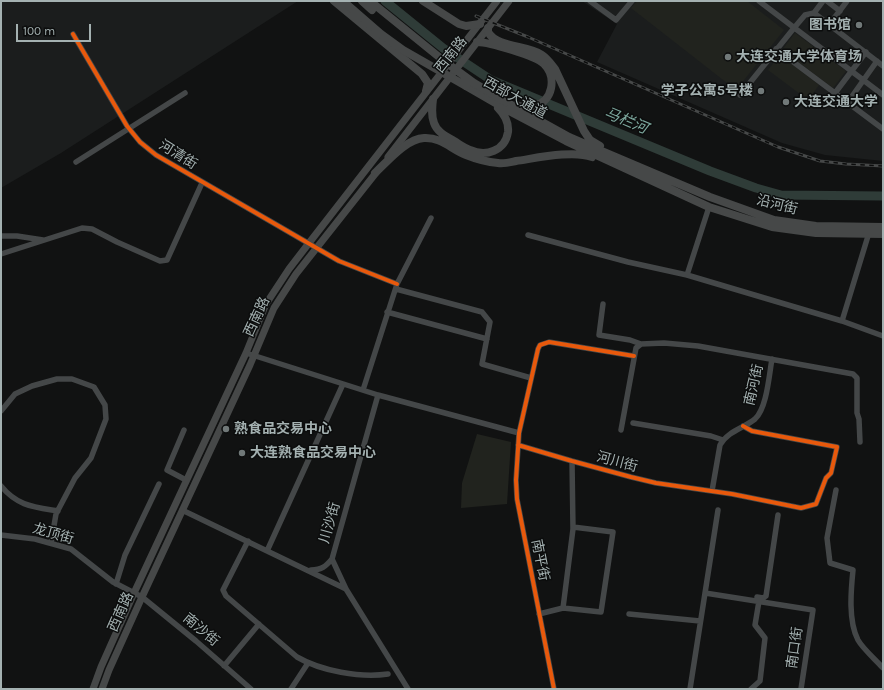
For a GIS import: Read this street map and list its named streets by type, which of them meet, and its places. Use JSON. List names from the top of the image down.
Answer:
{
  "streets": {
    "highway": ["西部大通道", "沿河街"],
    "main road": ["西南路"],
    "street": [
      "河清街",
      "南河街",
      "河川街",
      "川沙街",
      "龙顶街",
      "南平街",
      "南沙街",
      "南口街"
    ]
  },
  "crossings": [
    ["西南路", "河清街"],
    ["西南路", "龙顶街"],
    ["西南路", "南沙街"],
    ["西部大通道", "沿河街"],
    ["南河街", "河川街"],
    ["河川街", "南平街"],
    ["龙顶街", "南沙街"]
  ],
  "water": ["马栏河"],
  "places": [
    "图书馆",
    "大连交通大学体育场",
    "学子公寓5号楼",
    "大连交通大学",
    "熟食品交易中心",
    "大连熟食品交易中心"
  ],
  "scale_bar": "100 m"
}
